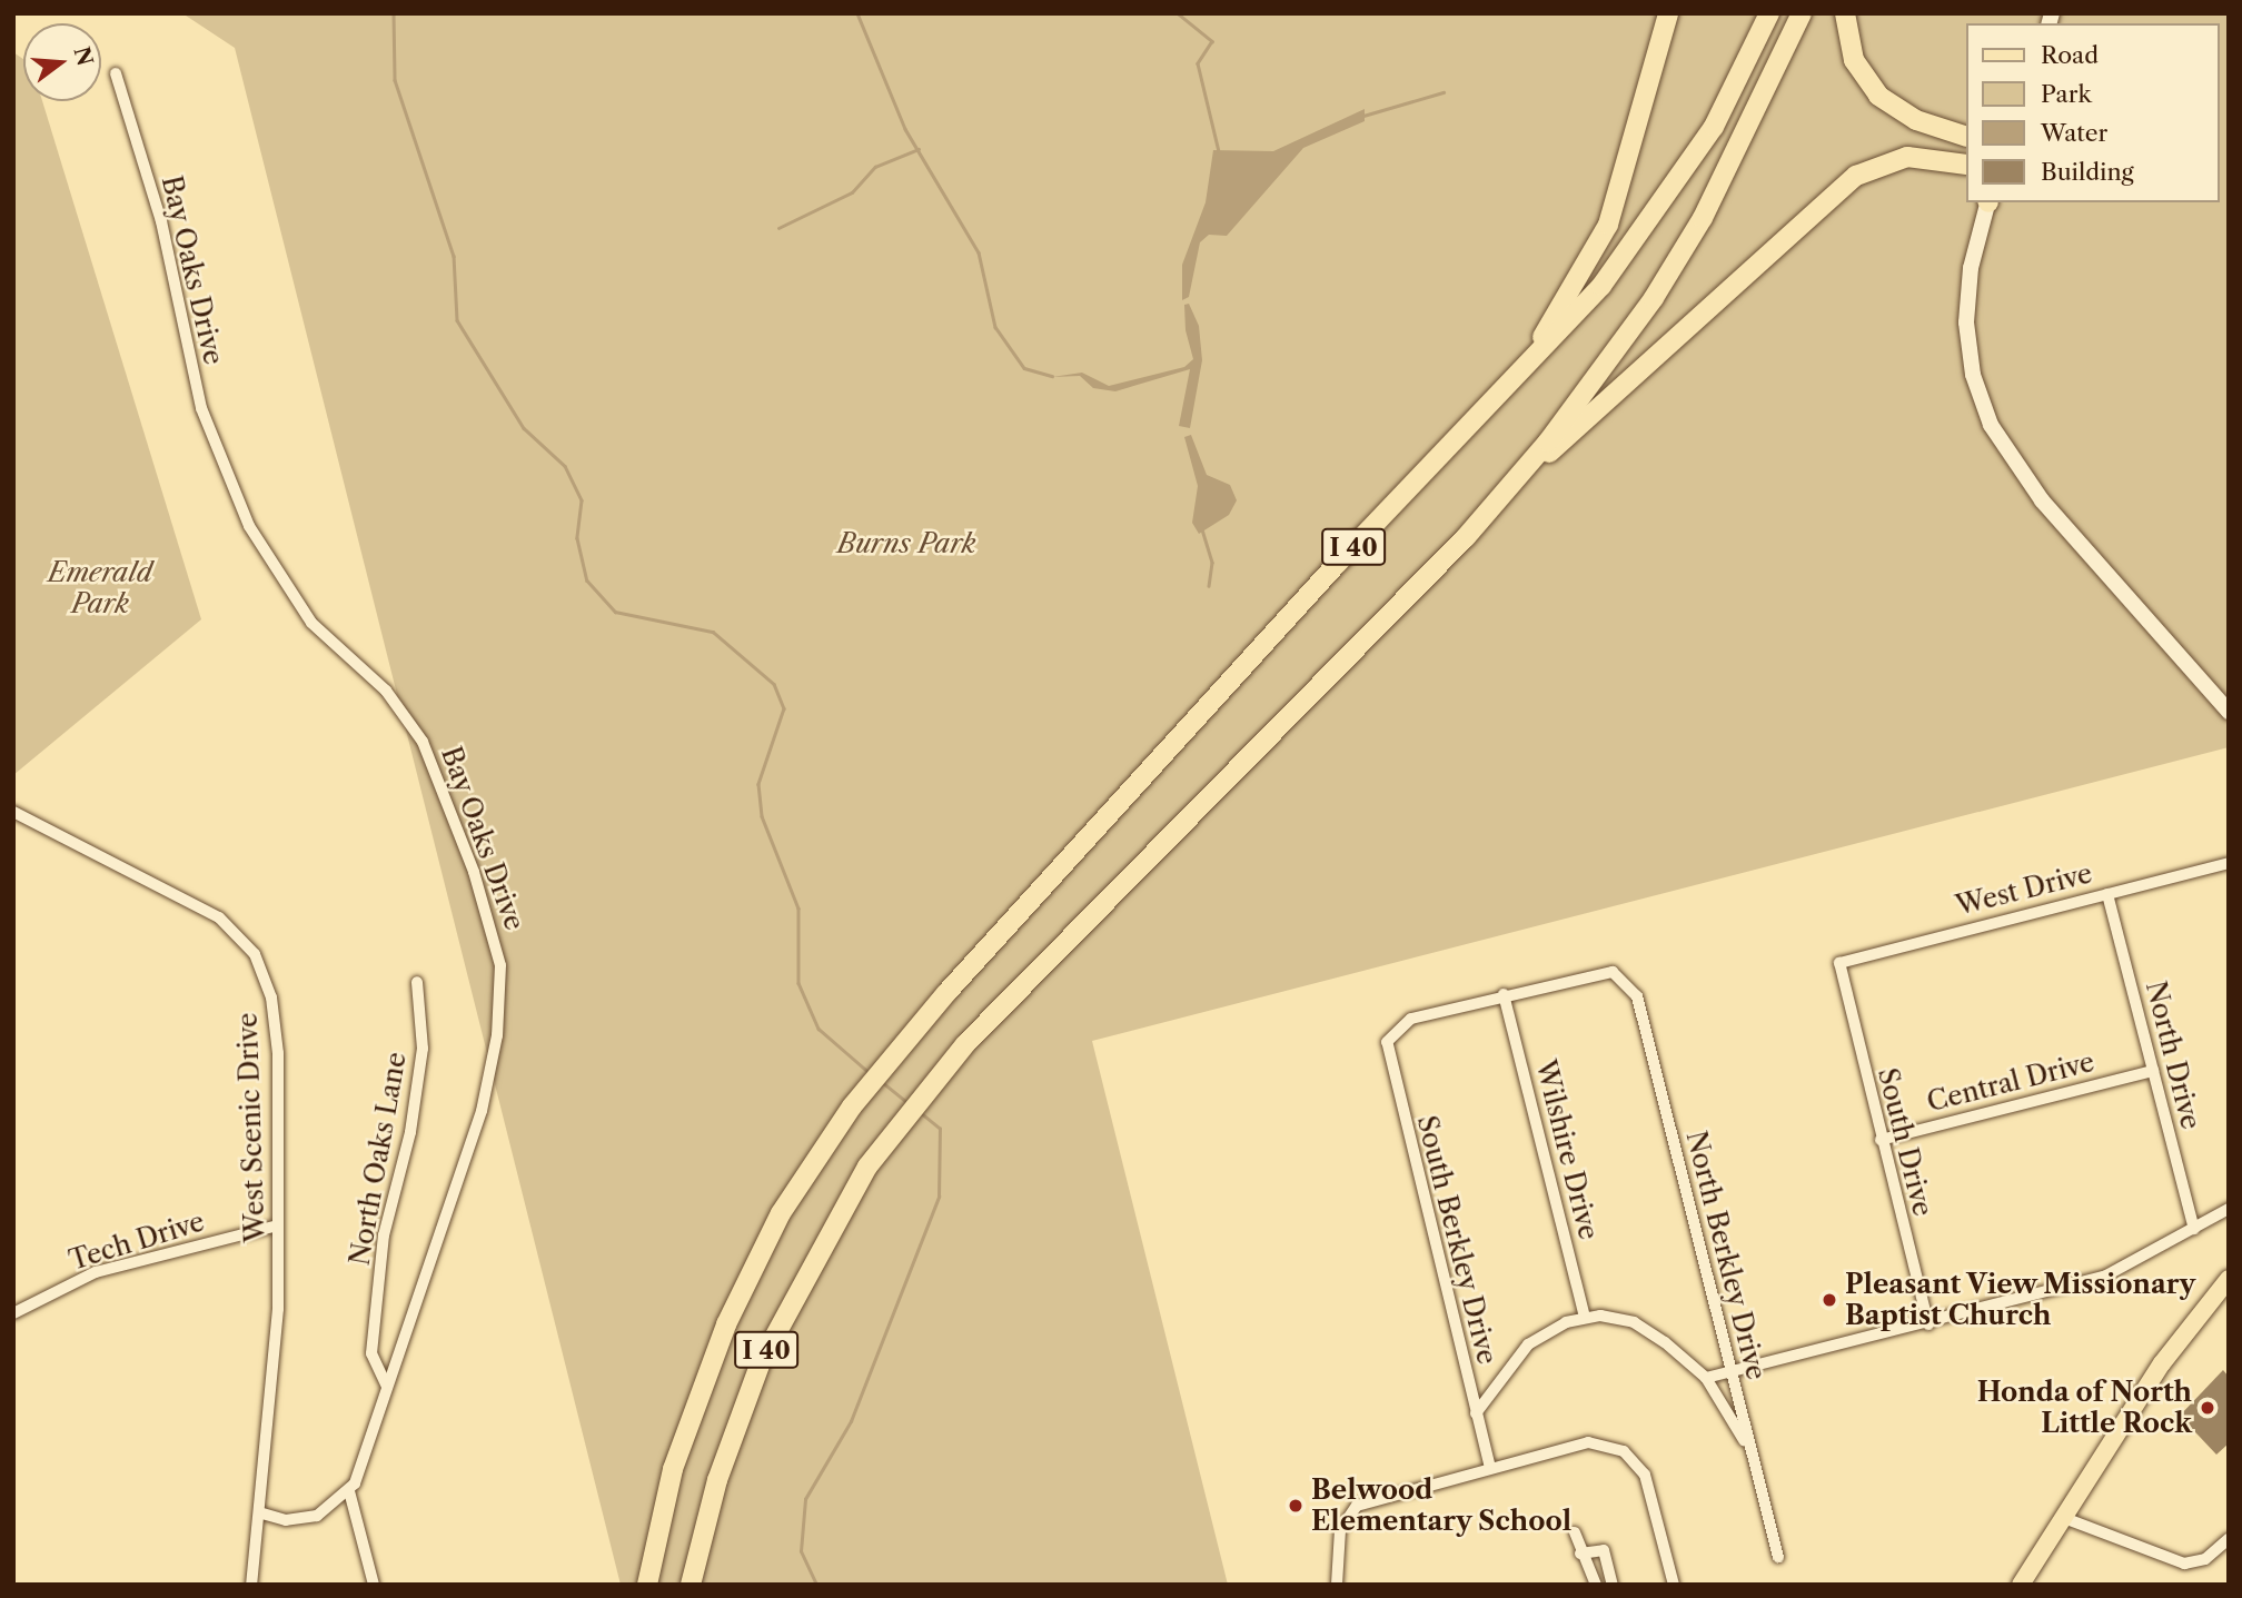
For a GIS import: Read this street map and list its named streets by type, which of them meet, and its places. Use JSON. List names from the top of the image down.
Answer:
{
  "streets": {
    "highway": ["I 40"],
    "street": [
      "Bay Oaks Drive",
      "West Drive",
      "North Drive",
      "Central Drive",
      "West Scenic Drive",
      "South Drive",
      "Wilshire Drive",
      "North Oaks Lane",
      "South Berkley Drive",
      "Tech Drive",
      "North Berkley Drive"
    ]
  },
  "crossings": [
    ["Bay Oaks Drive", "North Oaks Lane"],
    ["West Drive", "North Drive"],
    ["West Drive", "South Drive"],
    ["North Drive", "Central Drive"],
    ["Central Drive", "South Drive"],
    ["West Scenic Drive", "Tech Drive"],
    ["Wilshire Drive", "South Berkley Drive"],
    ["Wilshire Drive", "North Berkley Drive"],
    ["South Berkley Drive", "North Berkley Drive"]
  ],
  "parks": ["Burns Park", "Emerald Park"],
  "places": ["Pleasant View Missionary Baptist Church", "Honda of North Little Rock", "Belwood Elementary School"],
  "legend": [
    "Road",
    "Park",
    "Water",
    "Building"
  ],
  "north": "right"
}
